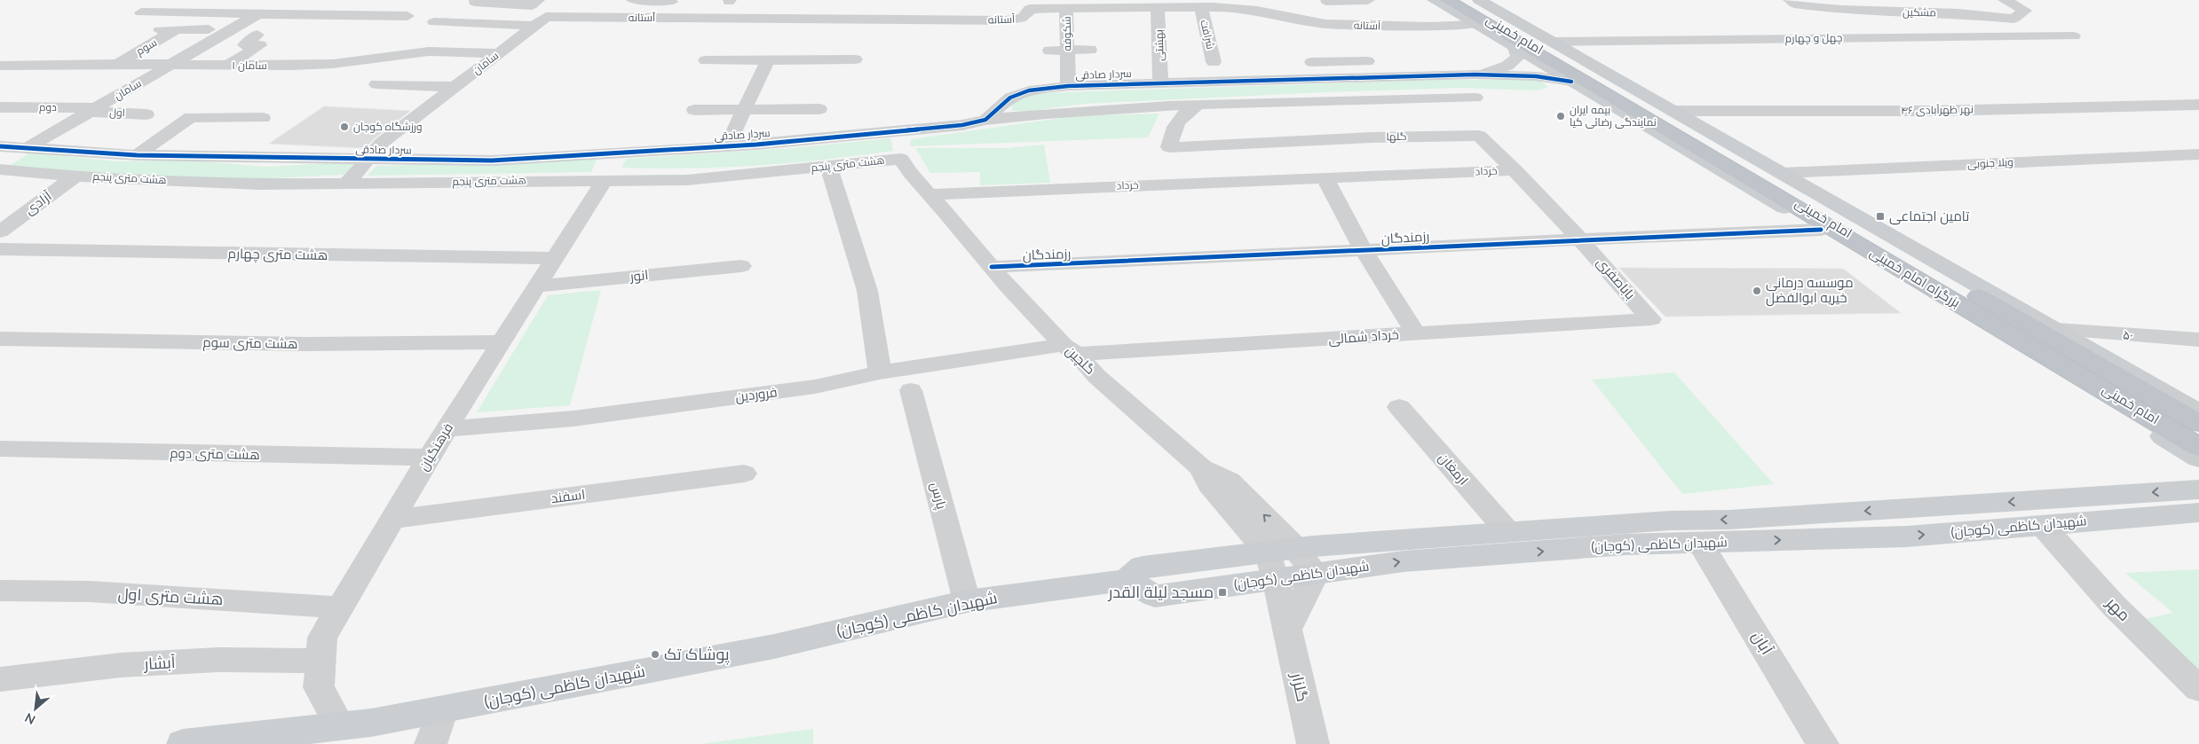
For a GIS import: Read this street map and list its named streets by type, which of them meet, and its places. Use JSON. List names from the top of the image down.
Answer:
{
  "streets": {
    "highway": ["بزرگراه امام خمینی"],
    "main road": ["امام خمینی", "شهیدان کاظمی (کوجان)"],
    "street": [
      "مشکین",
      "آستانه",
      "شکوفه",
      "شرافت",
      "چهل و چهارم",
      "بهشتی",
      "سوم",
      "سامان",
      "سامان ۱",
      "سردار صادقی",
      "دوم",
      "نهر ظهرآبادی ۴۶",
      "اول",
      "گلها",
      "ویلا جنوبی",
      "هشت متری پنجم",
      "خرداد",
      "آزادی",
      "رزمندگان",
      "هشت متری چهارم",
      "انور",
      "باباصفری",
      "۵۰",
      "خرداد شمالی",
      "هشت متری سوم",
      "گلچین",
      "فروردین",
      "فرهنگیان",
      "هشت متری دوم",
      "ارمغان",
      "پارس",
      "اسفند",
      "هشت متری اول",
      "مهر",
      "آبان",
      "آبشار",
      "گلزار"
    ]
  },
  "crossings": [
    ["آستانه", "شکوفه"],
    ["آستانه", "شرافت"],
    ["آستانه", "امام خمینی"],
    ["آستانه", "بهشتی"],
    ["آستانه", "سامان"],
    ["شکوفه", "سردار صادقی"],
    ["امام خمینی", "چهل و چهارم"],
    ["امام خمینی", "نهر ظهرآبادی ۴۶"],
    ["امام خمینی", "ویلا جنوبی"],
    ["امام خمینی", "رزمندگان"],
    ["امام خمینی", "۵۰"],
    ["بهشتی", "سردار صادقی"],
    ["سوم", "سامان ۱"],
    ["سامان", "سامان ۱"],
    ["سامان", "سردار صادقی"],
    ["سامان", "دوم"],
    ["سامان", "اول"],
    ["سامان", "هشت متری پنجم"],
    ["دوم", "اول"],
    ["گلها", "خرداد"],
    ["گلها", "رزمندگان"],
    ["گلها", "باباصفری"],
    ["هشت متری پنجم", "آزادی"],
    ["هشت متری پنجم", "گلچین"],
    ["هشت متری پنجم", "فرهنگیان"],
    ["خرداد", "گلچین"],
    ["رزمندگان", "باباصفری"],
    ["رزمندگان", "گلچین"],
    ["هشت متری چهارم", "فرهنگیان"],
    ["انور", "فرهنگیان"],
    ["باباصفری", "خرداد شمالی"],
    ["خرداد شمالی", "گلچین"],
    ["خرداد شمالی", "فروردین"],
    ["هشت متری سوم", "فرهنگیان"],
    ["گلچین", "فروردین"],
    ["گلچین", "شهیدان کاظمی (کوجان)"],
    ["گلچین", "گلزار"],
    ["فروردین", "فرهنگیان"],
    ["فرهنگیان", "هشت متری دوم"],
    ["فرهنگیان", "اسفند"],
    ["فرهنگیان", "شهیدان کاظمی (کوجان)"],
    ["فرهنگیان", "هشت متری اول"],
    ["فرهنگیان", "آبشار"],
    ["ارمغان", "شهیدان کاظمی (کوجان)"],
    ["پارس", "شهیدان کاظمی (کوجان)"],
    ["شهیدان کاظمی (کوجان)", "مهر"],
    ["شهیدان کاظمی (کوجان)", "آبان"],
    ["شهیدان کاظمی (کوجان)", "گلزار"]
  ],
  "places": {
    "other": [
      "بیمه ایران نمایندگی رضائی کيا",
      "ورزشگاه کوجان",
      "موسسه درمانی خیریه ابوالفضل",
      "پوشاک تک"
    ],
    "transit": ["تامین اجتماعی", "مسجد لیلة القدر"]
  },
  "north": "bottom left"
}
